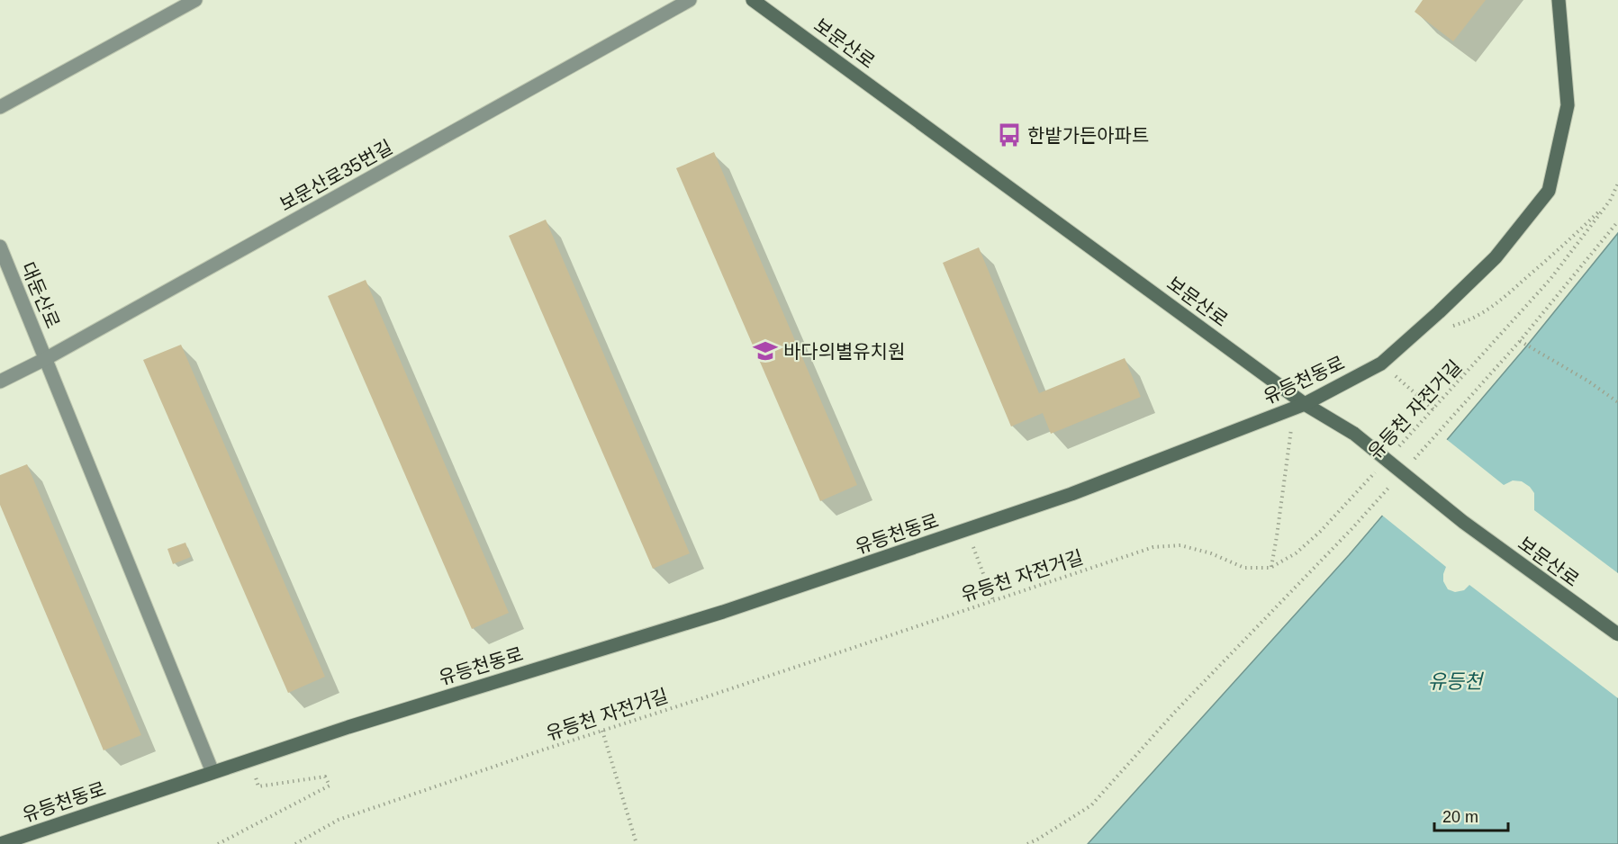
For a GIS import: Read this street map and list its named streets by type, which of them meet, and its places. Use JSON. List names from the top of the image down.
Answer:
{
  "streets": {
    "main road": ["보문산로", "유등천동로"],
    "street": ["보문산로35번길", "대둔산로"],
    "path": ["유등천 자전거길"]
  },
  "crossings": [
    ["보문산로", "유등천동로"],
    ["보문산로35번길", "대둔산로"],
    ["대둔산로", "유등천동로"]
  ],
  "water": ["유등천"],
  "places": {
    "bus stop": ["한밭가든아파트"],
    "school or university": ["바다의별유치원"]
  },
  "scale_bar": "20 m"
}
